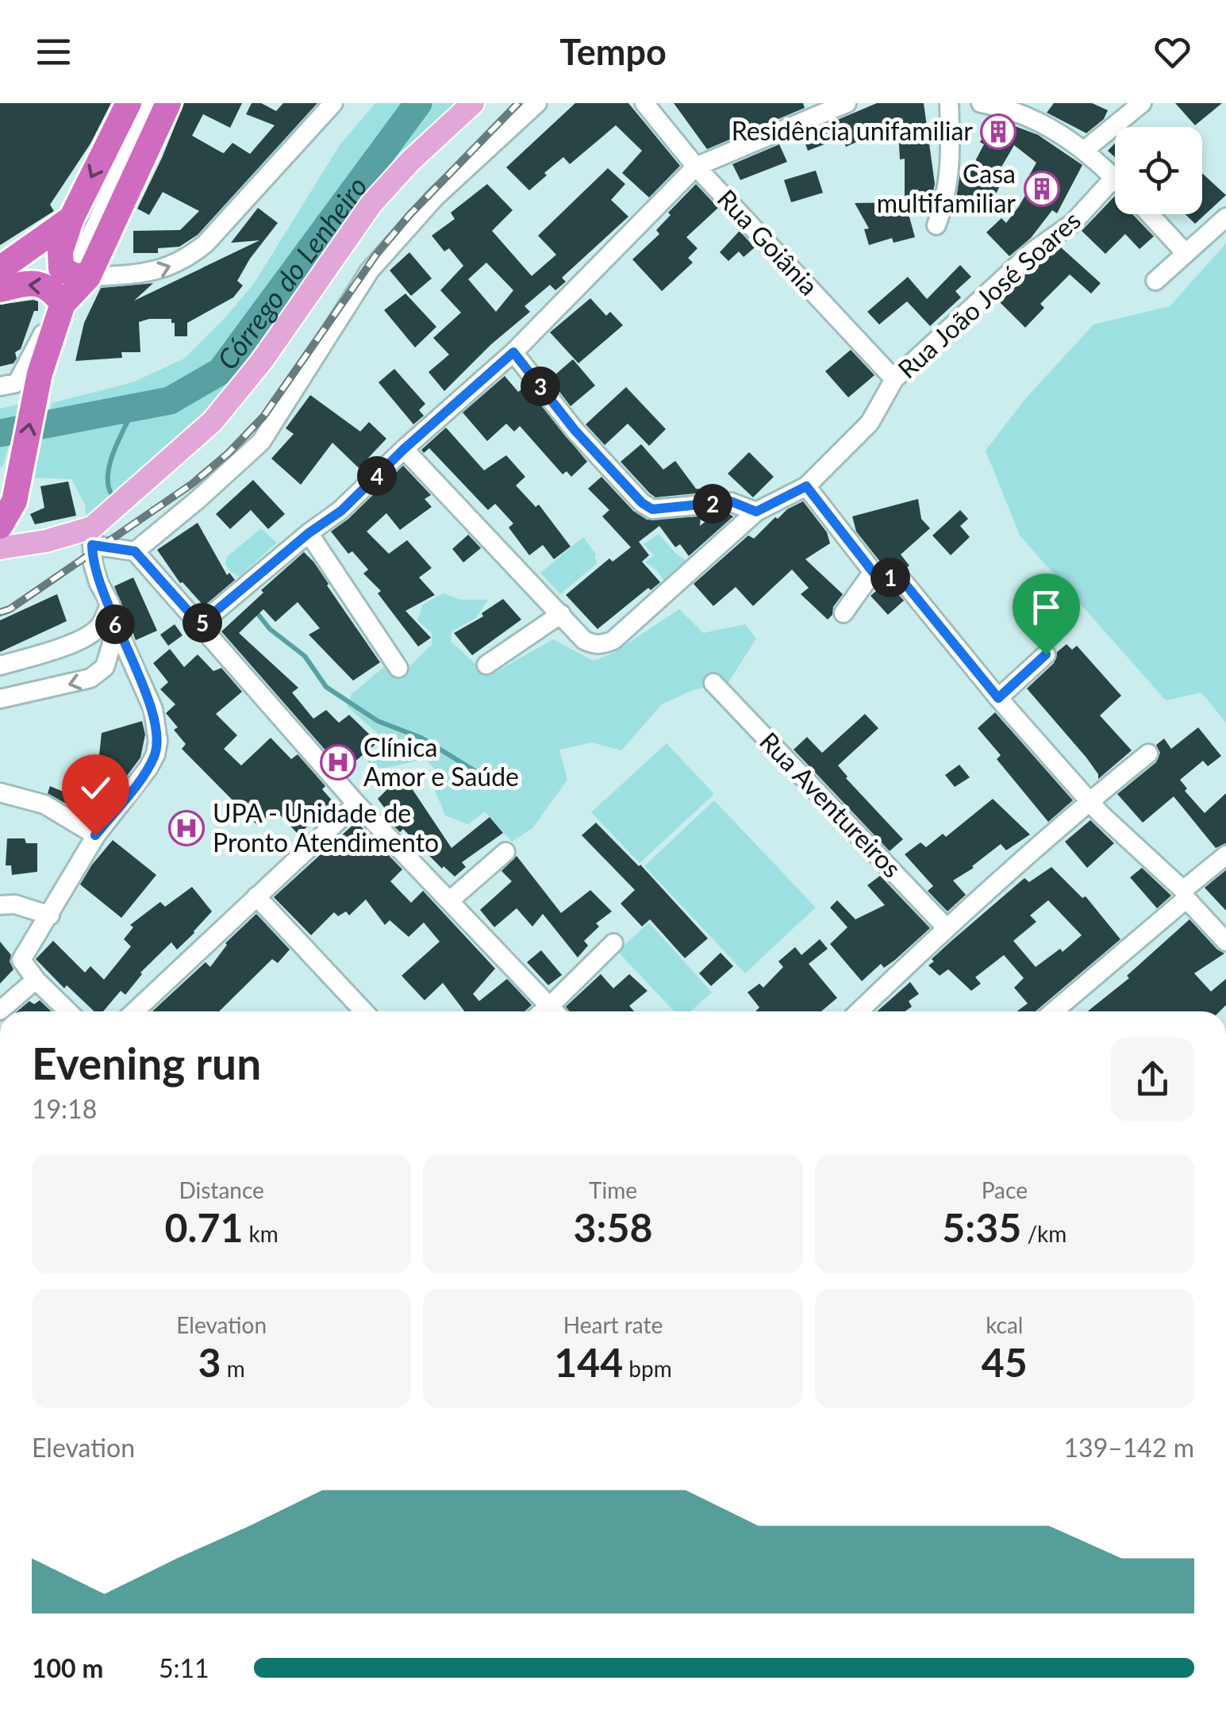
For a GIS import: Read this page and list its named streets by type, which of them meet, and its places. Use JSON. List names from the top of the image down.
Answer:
{
  "streets": {
    "street": ["Rua Goiânia", "Rua João José Soares", "Rua Aventureiros"]
  },
  "crossings": [
    ["Rua Goiânia", "Rua João José Soares"]
  ],
  "water": ["Córrego do Lenheiro"],
  "places": {
    "building": ["Residência unifamiliar", "Casa multifamiliar"],
    "hospital": ["Clínica Amor e Saúde", "UPA - Unidade de Pronto Atendimento"]
  },
  "page": {
    "header": "Tempo",
    "pins": [
      "3",
      "4",
      "2",
      "1",
      "5",
      "6"
    ],
    "heading": ["Evening run", "19:18"],
    "stats": [
      ["Distance", "0.71 km"],
      ["Time", "3:58"],
      ["Pace", "5:35 /km"],
      ["Elevation", "3 m"],
      ["Heart rate", "144 bpm"],
      ["kcal", "45"]
    ],
    "chart": ["Elevation", "139–142 m"],
    "list": [
      {
        "name": "100 m",
        "note": "5:11"
      }
    ]
  }
}
